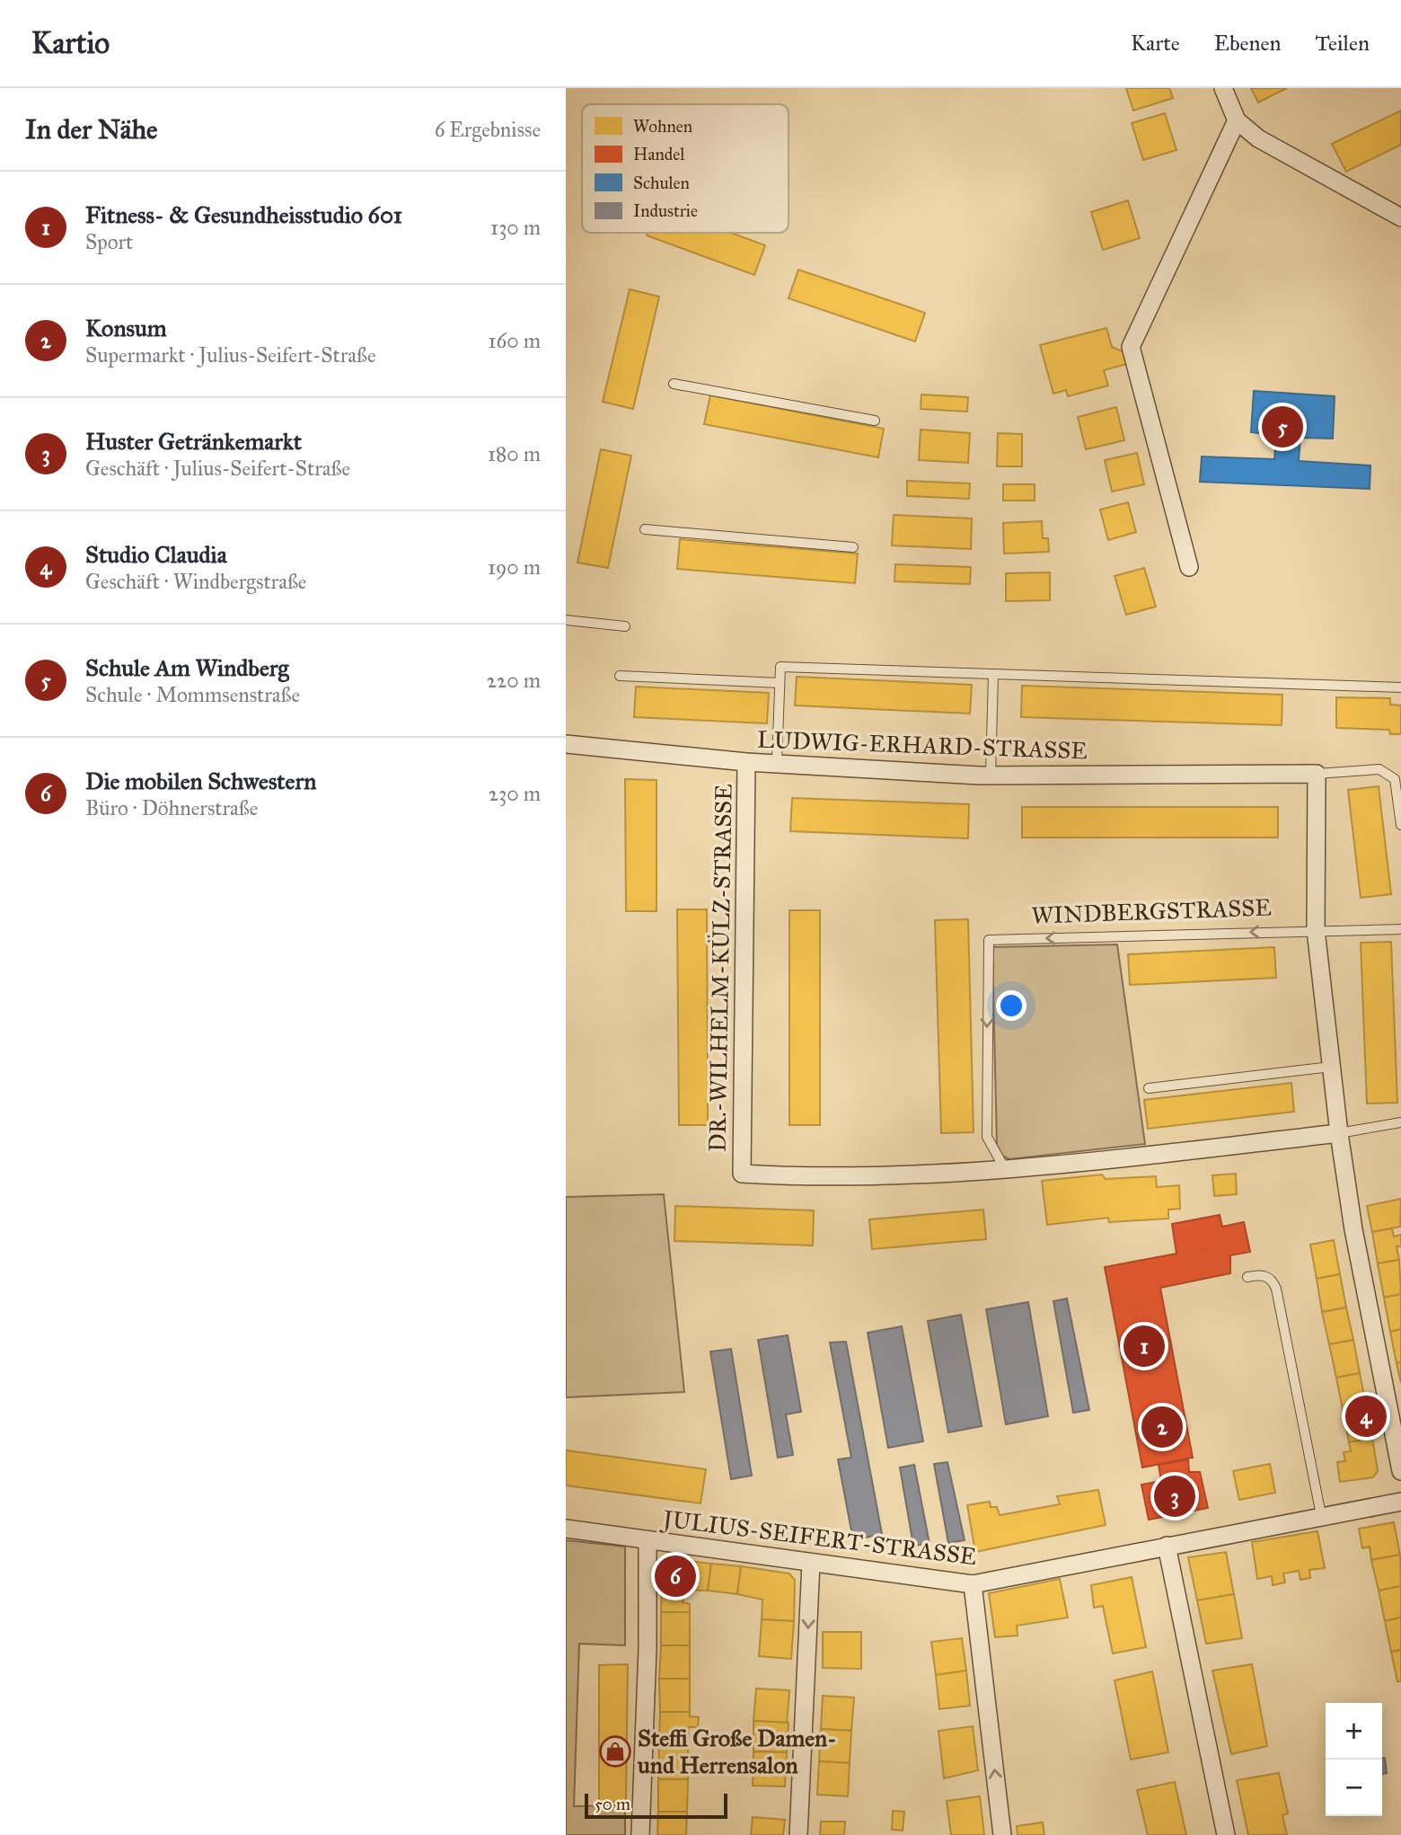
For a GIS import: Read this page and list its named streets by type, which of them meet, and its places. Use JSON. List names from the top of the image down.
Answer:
{
  "streets": {
    "street": ["LUDWIG-ERHARD-STRASSE", "DR.-WILHELM-KÜLZ-STRASSE", "JULIUS-SEIFERT-STRASSE"],
    "lane": ["WINDBERGSTRASSE"]
  },
  "crossings": [
    ["LUDWIG-ERHARD-STRASSE", "DR.-WILHELM-KÜLZ-STRASSE"],
    ["WINDBERGSTRASSE", "DR.-WILHELM-KÜLZ-STRASSE"]
  ],
  "places": {
    "shop": ["Steffi Große Damen- und Herrensalon"]
  },
  "legend": [
    "Wohnen",
    "Handel",
    "Schulen",
    "Industrie"
  ],
  "scale_bar": "50 m",
  "page": {
    "header": "Kartio",
    "nav": ["Karte", "Ebenen", "Teilen"],
    "heading": ["In der Nähe", "6 Ergebnisse"],
    "list": [
      {
        "mark": "1",
        "name": "Fitness- & Gesundheisstudio 601",
        "note": "Sport",
        "value": "130 m"
      },
      {
        "mark": "2",
        "name": "Konsum",
        "note": "Supermarkt · Julius-Seifert-Straße",
        "value": "160 m"
      },
      {
        "mark": "3",
        "name": "Huster Getränkemarkt",
        "note": "Geschäft · Julius-Seifert-Straße",
        "value": "180 m"
      },
      {
        "mark": "4",
        "name": "Studio Claudia",
        "note": "Geschäft · Windbergstraße",
        "value": "190 m"
      },
      {
        "mark": "5",
        "name": "Schule Am Windberg",
        "note": "Schule · Mommsenstraße",
        "value": "220 m"
      },
      {
        "mark": "6",
        "name": "Die mobilen Schwestern",
        "note": "Büro · Döhnerstraße",
        "value": "230 m"
      }
    ],
    "pins": [
      "5",
      "1",
      "4",
      "2",
      "3",
      "6"
    ],
    "map_buttons": ["+", "−"],
    "scale": "50 m"
  }
}
